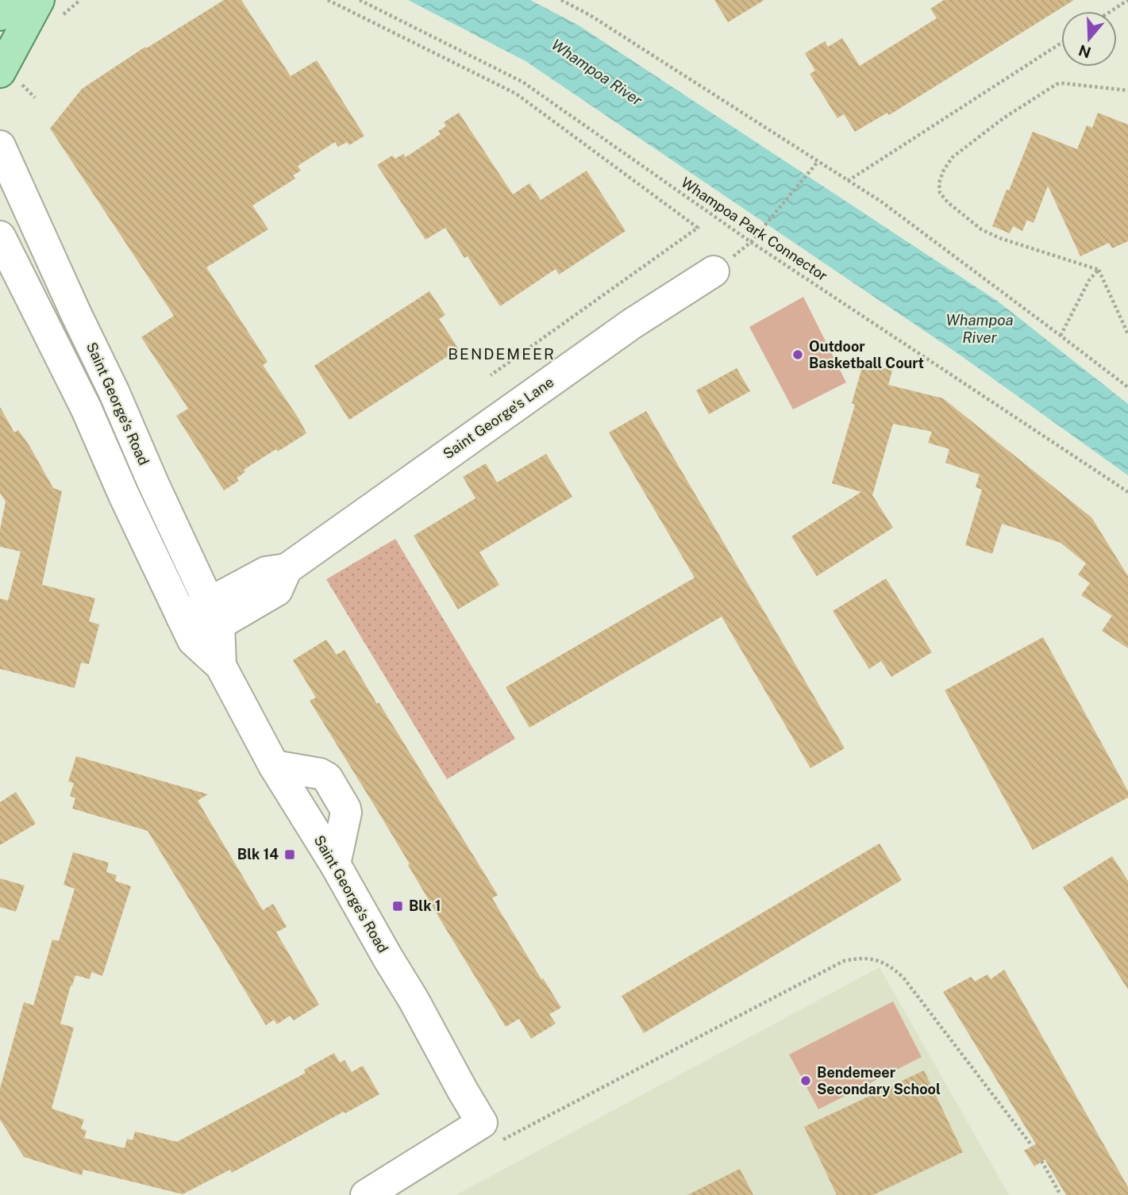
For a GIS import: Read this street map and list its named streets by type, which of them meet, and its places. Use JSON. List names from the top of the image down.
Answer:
{
  "streets": {
    "street": ["Saint George's Road", "Saint George's Lane"],
    "path": ["Whampoa Park Connector"]
  },
  "crossings": [
    ["Saint George's Road", "Saint George's Lane"]
  ],
  "districts": ["BENDEMEER"],
  "water": ["Whampoa River"],
  "places": {
    "other": ["Outdoor Basketball Court", "Bendemeer Secondary School"],
    "transit": ["Blk 14", "Blk 1"]
  },
  "north": "bottom"
}
